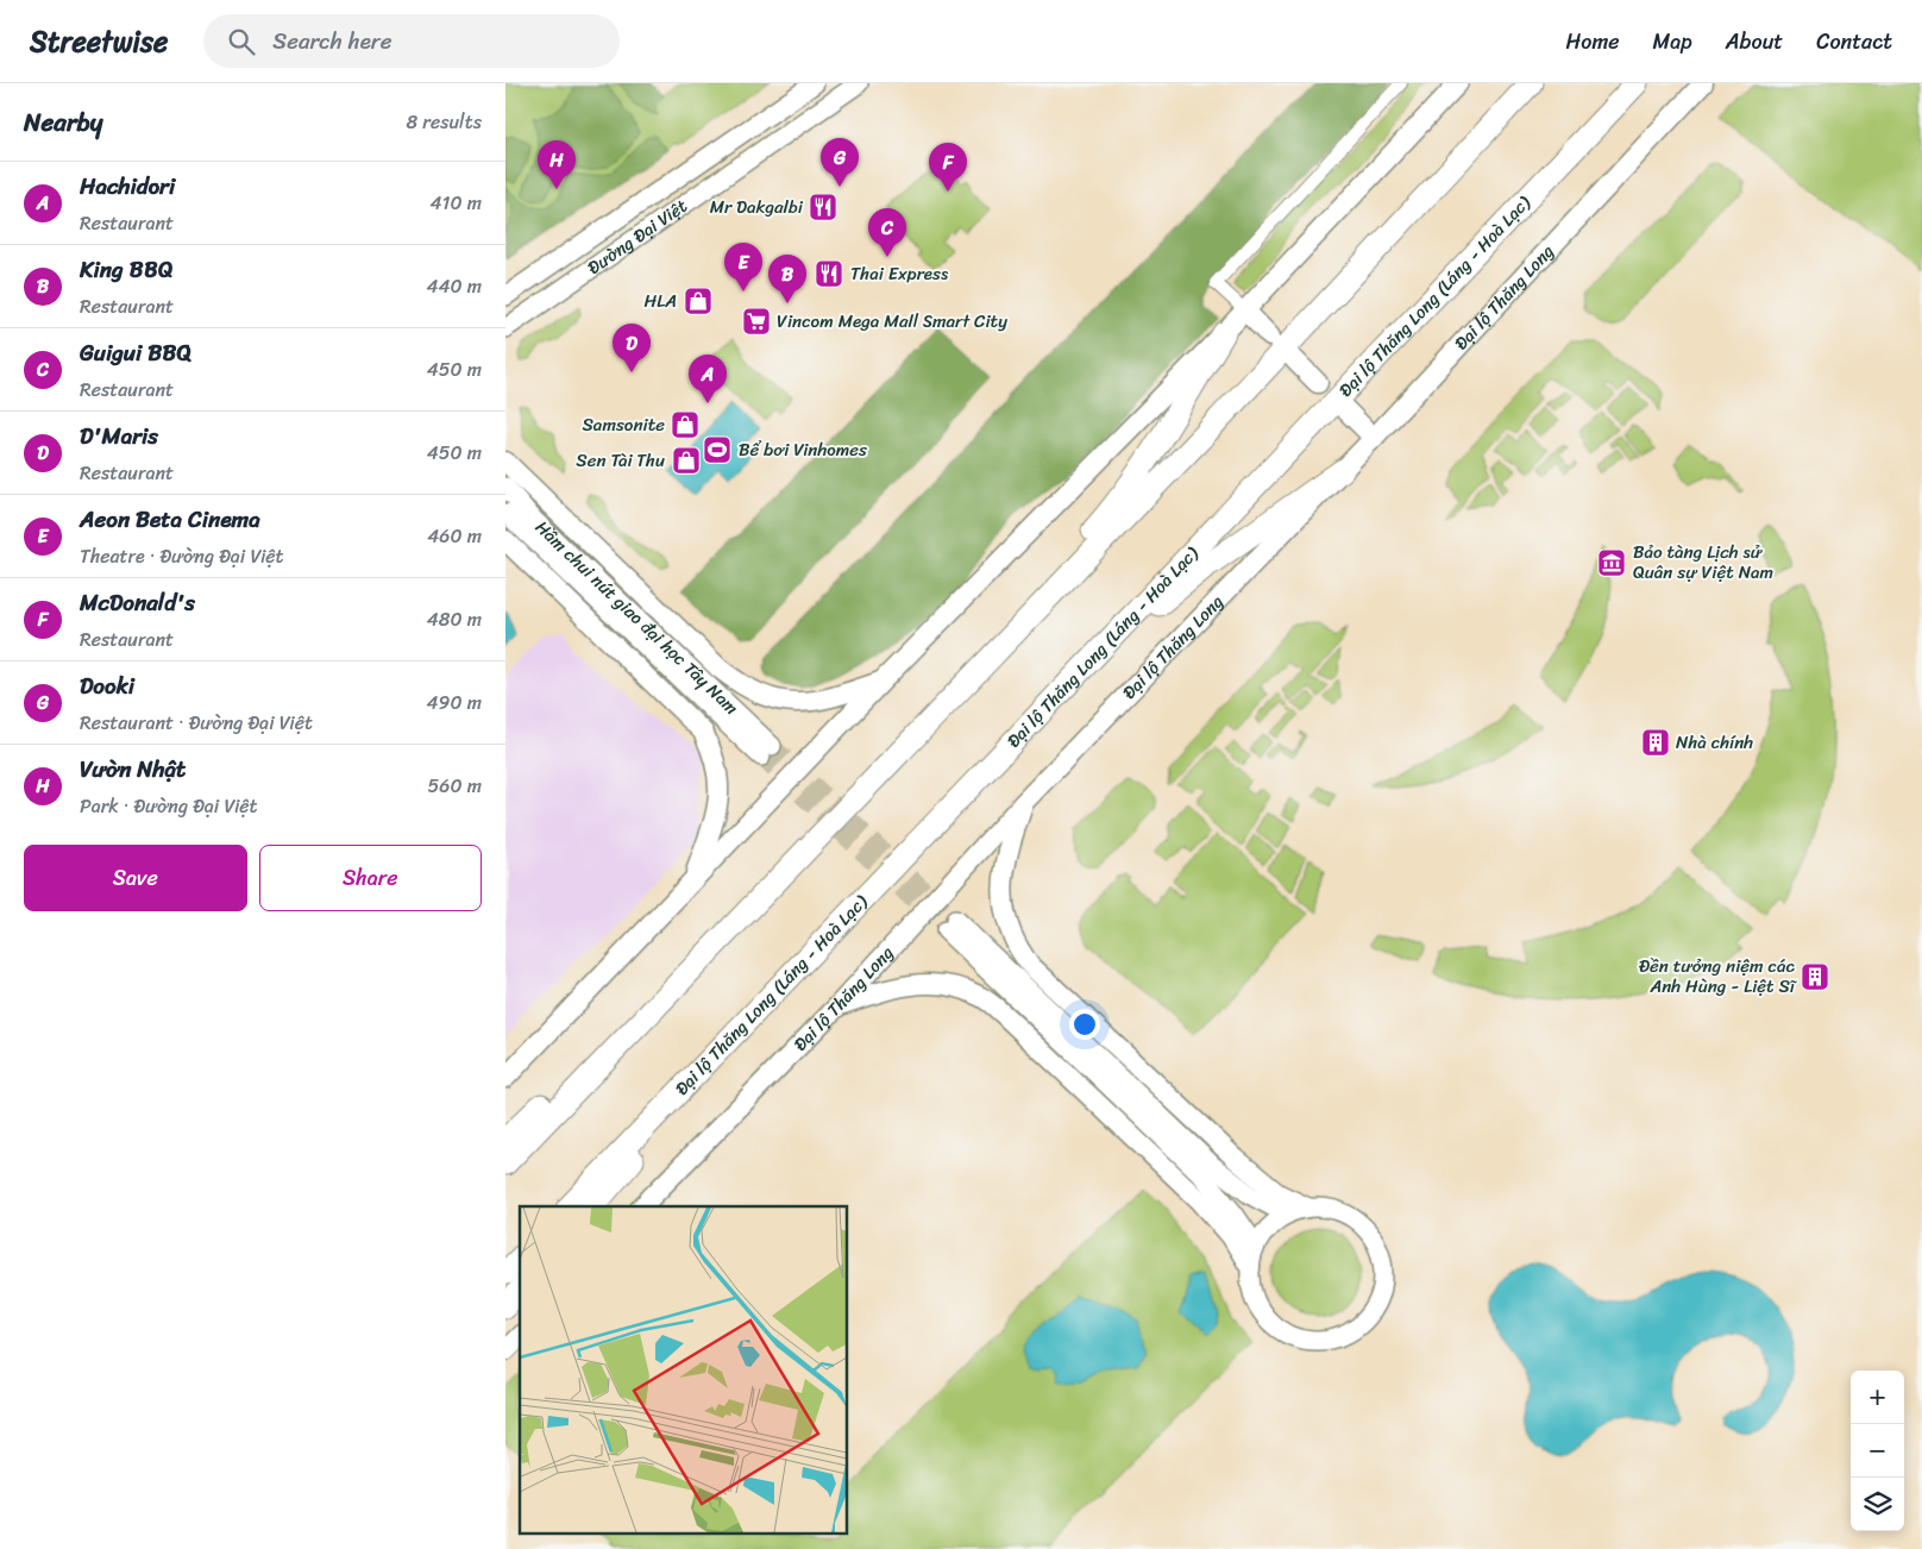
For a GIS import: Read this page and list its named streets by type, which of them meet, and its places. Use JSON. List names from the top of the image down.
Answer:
{
  "streets": {
    "highway": ["Đại lộ Thăng Long (Láng - Hoà Lạc)"],
    "main road": ["Đại lộ Thăng Long"],
    "street": ["Đường Đại Việt", "Hầm chui nút giao đại học Tây Nam"]
  },
  "places": {
    "restaurant": ["Mr Dakgalbi", "Thai Express"],
    "shop": ["HLA", "Samsonite", "Sen Tài Thu"],
    "supermarket": ["Vincom Mega Mall Smart City"],
    "sports": ["Bể bơi Vinhomes"],
    "museum": ["Bảo tàng Lịch sử Quân sự Việt Nam"],
    "building": ["Nhà chính", "Đền tưởng niệm các Anh Hùng - Liệt Sĩ"]
  },
  "page": {
    "header": "Streetwise",
    "search": "Search here",
    "nav": [
      "Home",
      "Map",
      "About",
      "Contact"
    ],
    "heading": ["Nearby", "8 results"],
    "pins": [
      "G",
      "H",
      "F",
      "C",
      "E",
      "B",
      "D",
      "A"
    ],
    "list": [
      {
        "mark": "A",
        "name": "Hachidori",
        "note": "Restaurant",
        "value": "410 m"
      },
      {
        "mark": "B",
        "name": "King BBQ",
        "note": "Restaurant",
        "value": "440 m"
      },
      {
        "mark": "C",
        "name": "Guigui BBQ",
        "note": "Restaurant",
        "value": "450 m"
      },
      {
        "mark": "D",
        "name": "D'Maris",
        "note": "Restaurant",
        "value": "450 m"
      },
      {
        "mark": "E",
        "name": "Aeon Beta Cinema",
        "note": "Theatre · Đường Đại Việt",
        "value": "460 m"
      },
      {
        "mark": "F",
        "name": "McDonald's",
        "note": "Restaurant",
        "value": "480 m"
      },
      {
        "mark": "G",
        "name": "Dooki",
        "note": "Restaurant · Đường Đại Việt",
        "value": "490 m"
      },
      {
        "mark": "H",
        "name": "Vườn Nhật",
        "note": "Park · Đường Đại Việt",
        "value": "560 m"
      }
    ],
    "buttons": ["Save", "Share"],
    "map_buttons": ["+", "−"]
  }
}
